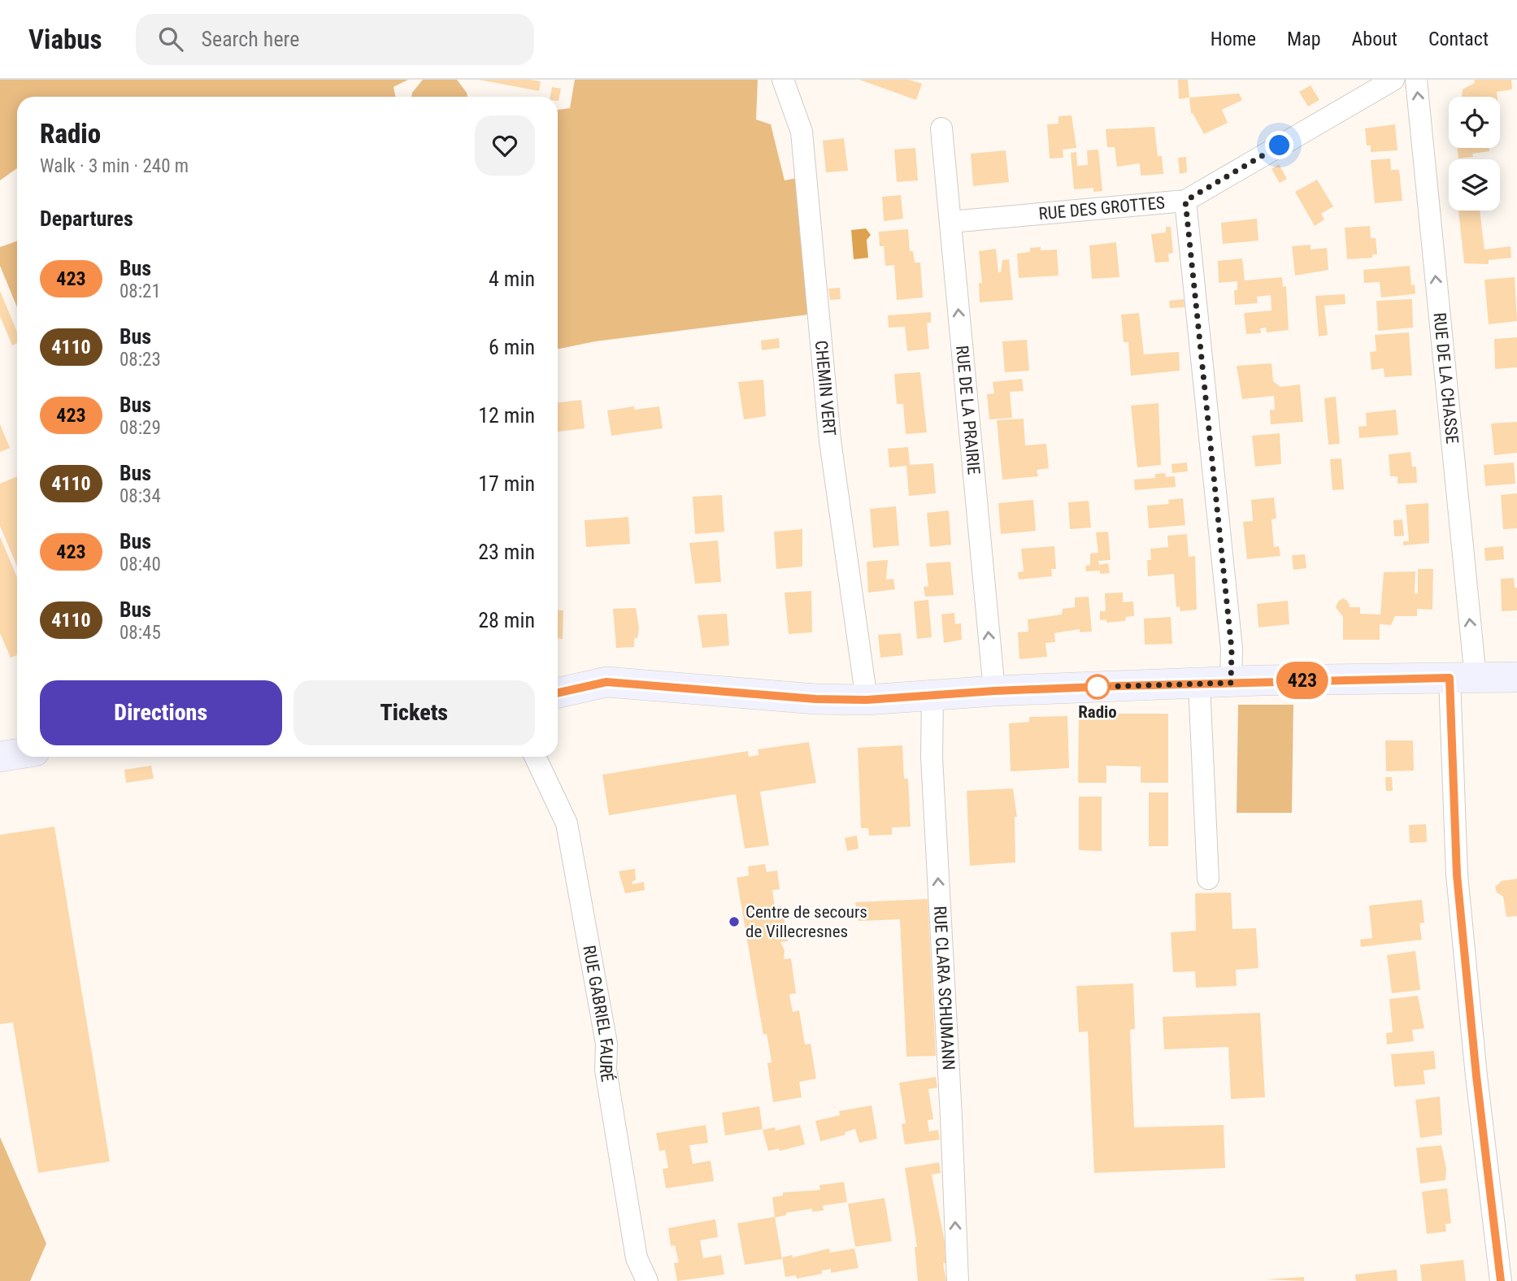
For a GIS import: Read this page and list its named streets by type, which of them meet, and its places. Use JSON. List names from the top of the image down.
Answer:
{
  "streets": {
    "street": [
      "RUE DES GROTTES",
      "RUE DE LA CHASSE",
      "CHEMIN VERT",
      "RUE DE LA PRAIRIE",
      "RUE CLARA SCHUMANN",
      "RUE GABRIEL FAURÉ"
    ]
  },
  "crossings": [
    ["RUE DES GROTTES", "RUE DE LA PRAIRIE"]
  ],
  "one_way": ["RUE DE LA CHASSE", "RUE DE LA PRAIRIE", "RUE CLARA SCHUMANN"],
  "places": ["Radio", "Centre de secours de Villecresnes"],
  "lines": ["bus line 423"],
  "page": {
    "header": "Viabus",
    "search": "Search here",
    "nav": [
      "Home",
      "Map",
      "About",
      "Contact"
    ],
    "on_map": "423",
    "heading": [
      ["Radio", "Walk · 3 min · 240 m"],
      "Departures"
    ],
    "list": [
      {
        "mark": "423",
        "name": "Bus",
        "note": "08:21",
        "value": "4 min"
      },
      {
        "mark": "4110",
        "name": "Bus",
        "note": "08:23",
        "value": "6 min"
      },
      {
        "mark": "423",
        "name": "Bus",
        "note": "08:29",
        "value": "12 min"
      },
      {
        "mark": "4110",
        "name": "Bus",
        "note": "08:34",
        "value": "17 min"
      },
      {
        "mark": "423",
        "name": "Bus",
        "note": "08:40",
        "value": "23 min"
      },
      {
        "mark": "4110",
        "name": "Bus",
        "note": "08:45",
        "value": "28 min"
      }
    ],
    "buttons": ["Directions", "Tickets"]
  }
}
